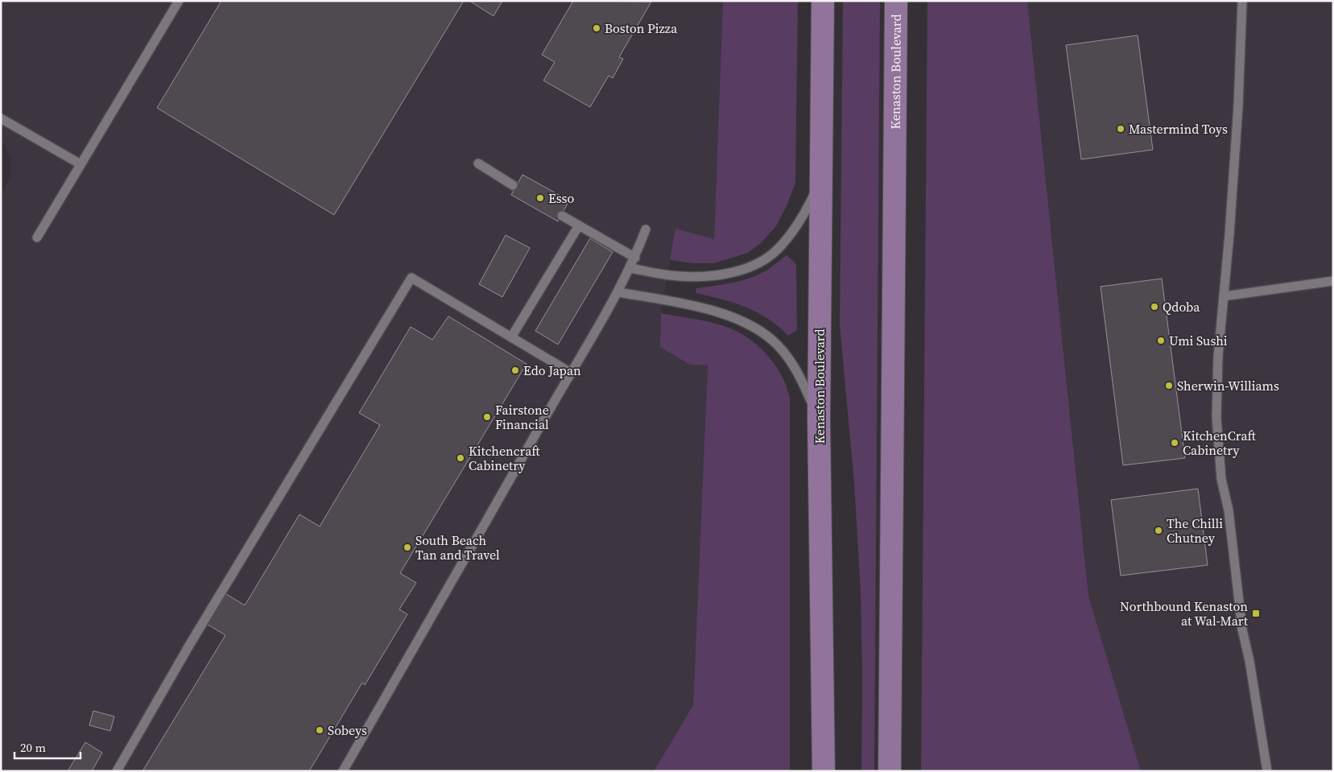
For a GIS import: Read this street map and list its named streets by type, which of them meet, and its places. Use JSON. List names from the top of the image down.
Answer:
{
  "streets": {
    "main road": ["Kenaston Boulevard"]
  },
  "places": {
    "other": [
      "Boston Pizza",
      "Mastermind Toys",
      "Esso",
      "Qdoba",
      "Umi Sushi",
      "Edo Japan",
      "Sherwin-Williams",
      "Fairstone Financial",
      "KitchenCraft Cabinetry",
      "Kitchencraft Cabinetry",
      "The Chilli Chutney",
      "South Beach Tan and Travel",
      "Sobeys"
    ],
    "transit": ["Northbound Kenaston at Wal-Mart"]
  },
  "scale_bar": "20 m"
}
